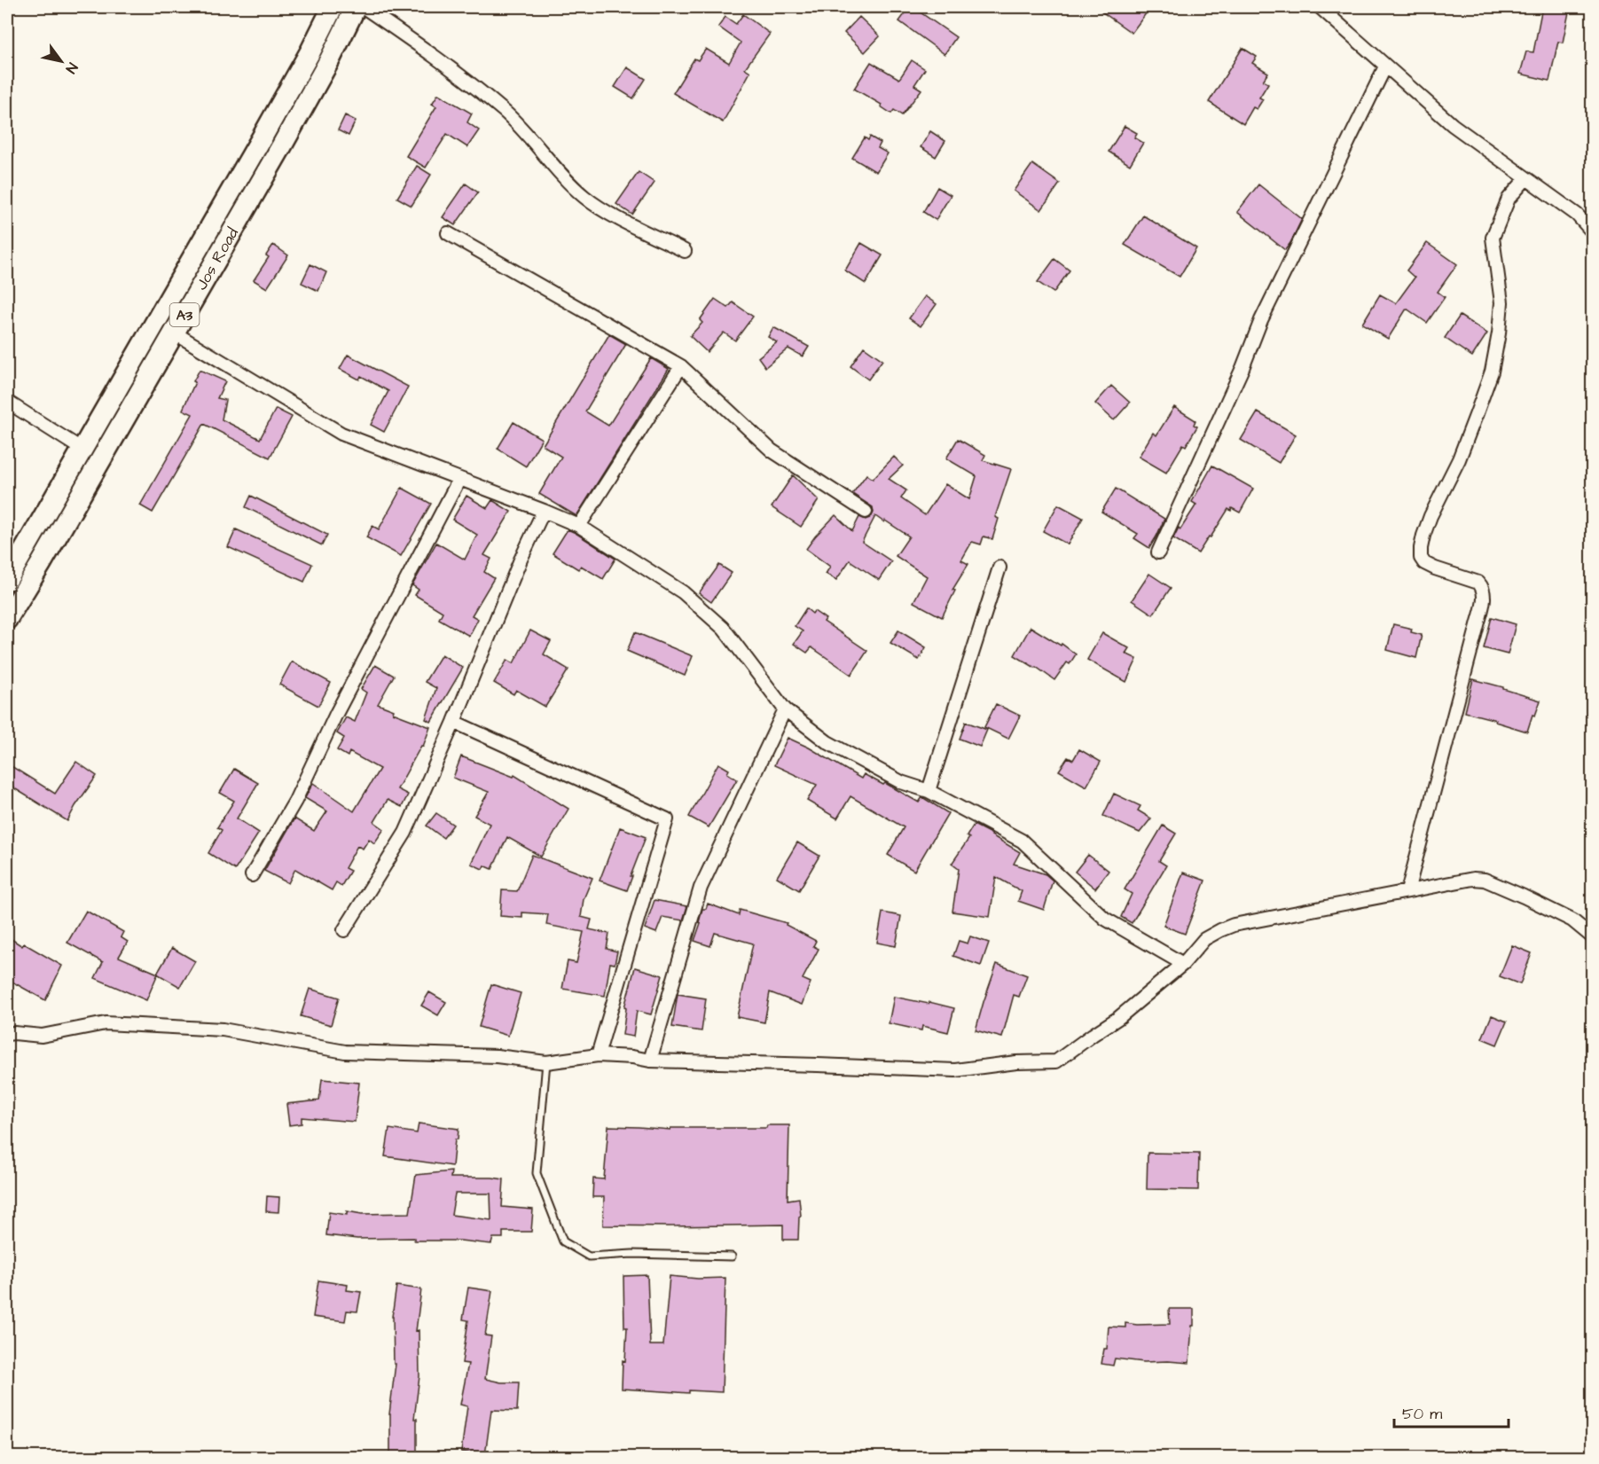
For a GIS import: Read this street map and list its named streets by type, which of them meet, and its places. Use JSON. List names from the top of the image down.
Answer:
{
  "streets": {
    "highway": ["Jos Road", "A3"]
  },
  "scale_bar": "50 m",
  "north": "bottom right"
}
